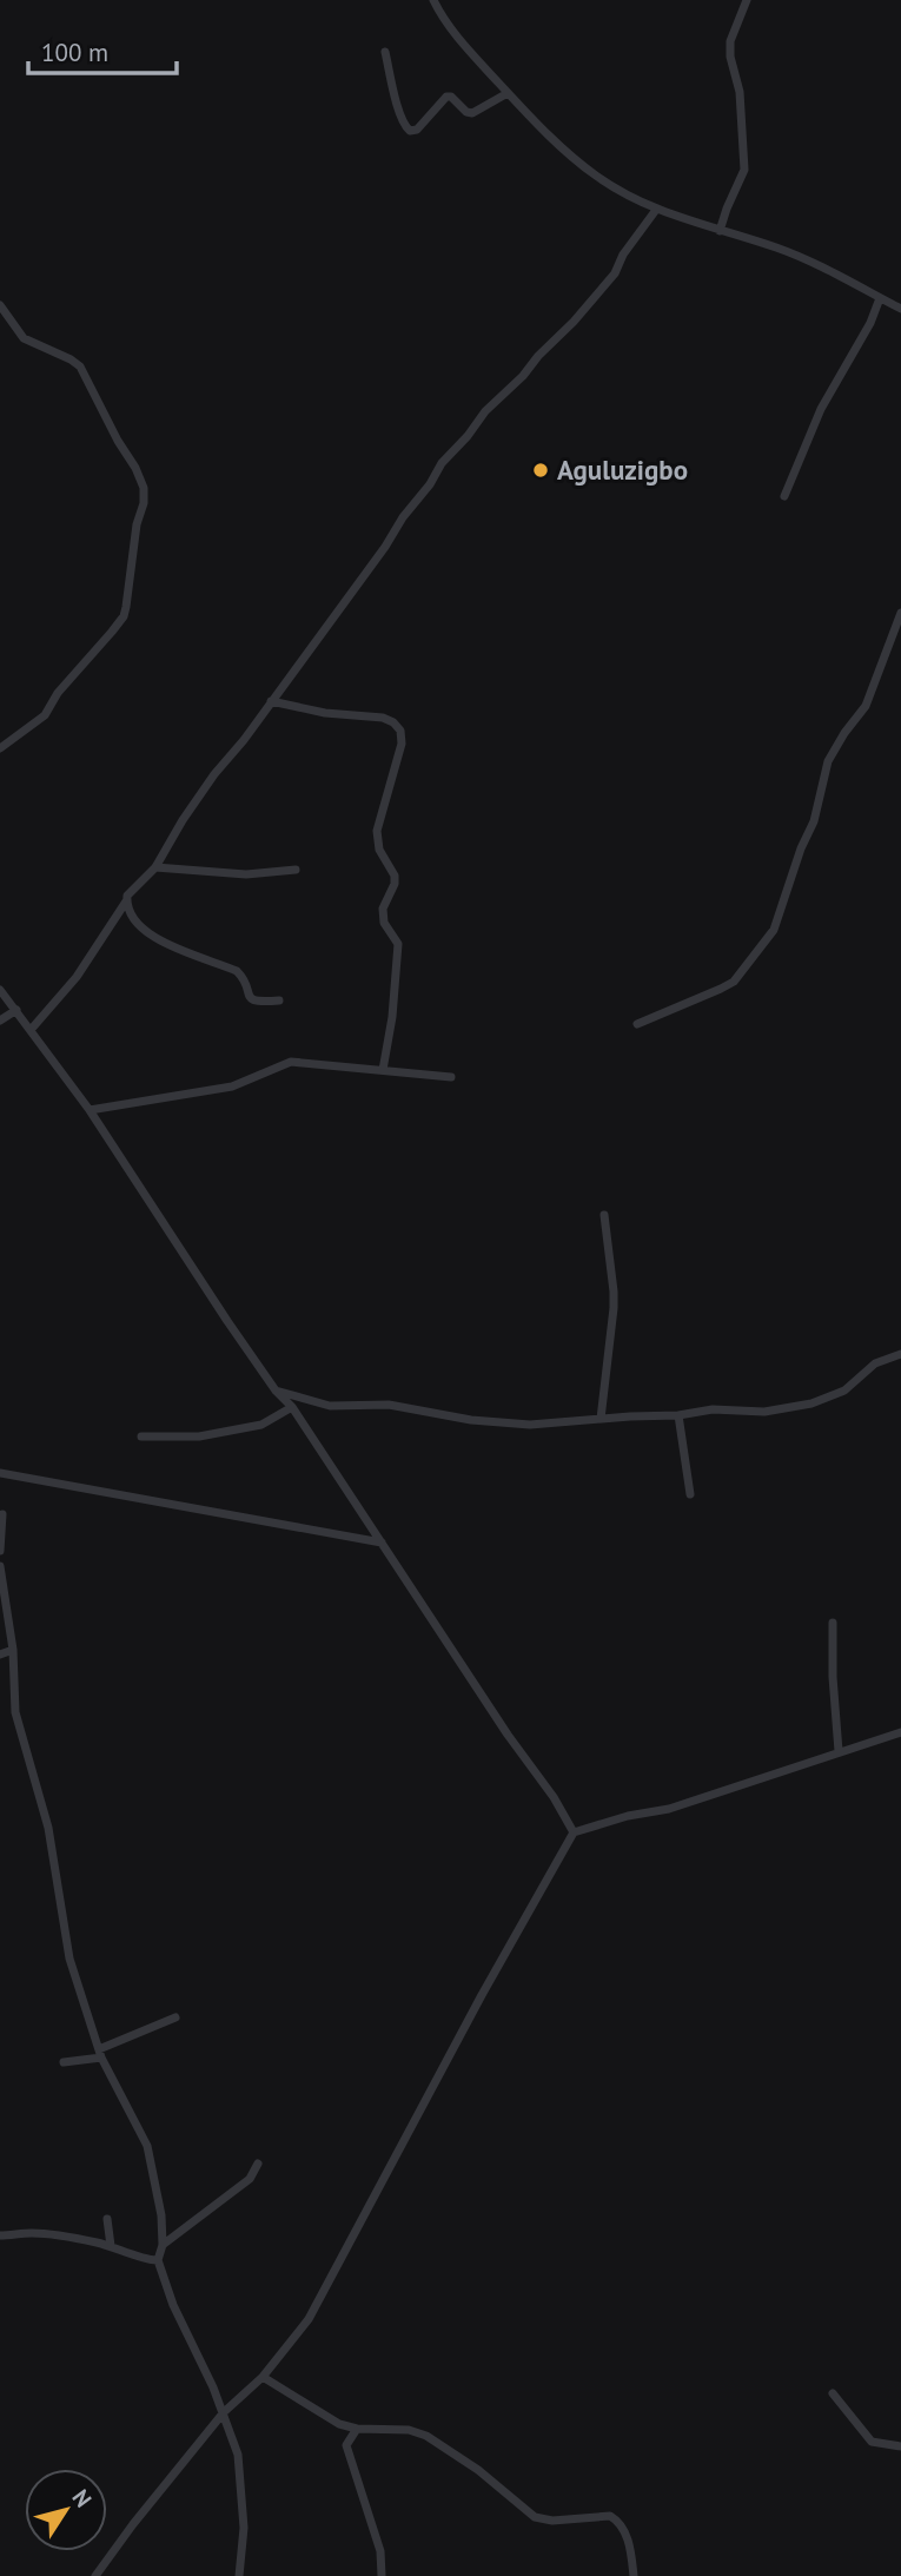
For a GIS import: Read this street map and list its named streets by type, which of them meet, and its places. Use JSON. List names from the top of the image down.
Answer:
{
  "places": ["Aguluzigbo"],
  "scale_bar": "100 m",
  "north": "top right"
}
